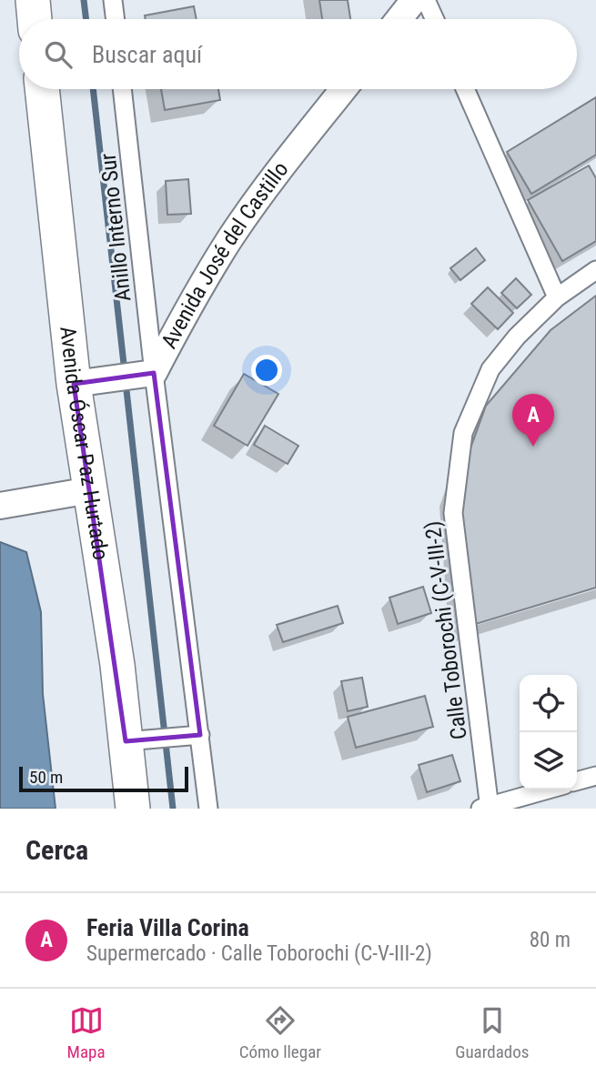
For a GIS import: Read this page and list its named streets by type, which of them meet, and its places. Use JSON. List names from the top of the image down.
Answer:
{
  "streets": {
    "highway": ["Avenida Óscar Paz Hurtado"],
    "main road": ["Avenida José del Castillo"],
    "street": ["Anillo Interno Sur", "Calle Toborochi (C-V-III-2)"]
  },
  "crossings": [
    ["Anillo Interno Sur", "Avenida José del Castillo"],
    ["Avenida José del Castillo", "Avenida Óscar Paz Hurtado"]
  ],
  "scale_bar": "50 m",
  "page": {
    "search": "Buscar aquí",
    "pins": "A",
    "scale": "50 m",
    "heading": "Cerca",
    "list": [
      {
        "mark": "A",
        "name": "Feria Villa Corina",
        "note": "Supermercado · Calle Toborochi (C-V-III-2)",
        "value": "80 m"
      }
    ],
    "nav": ["Mapa", "Cómo llegar", "Guardados"]
  }
}
